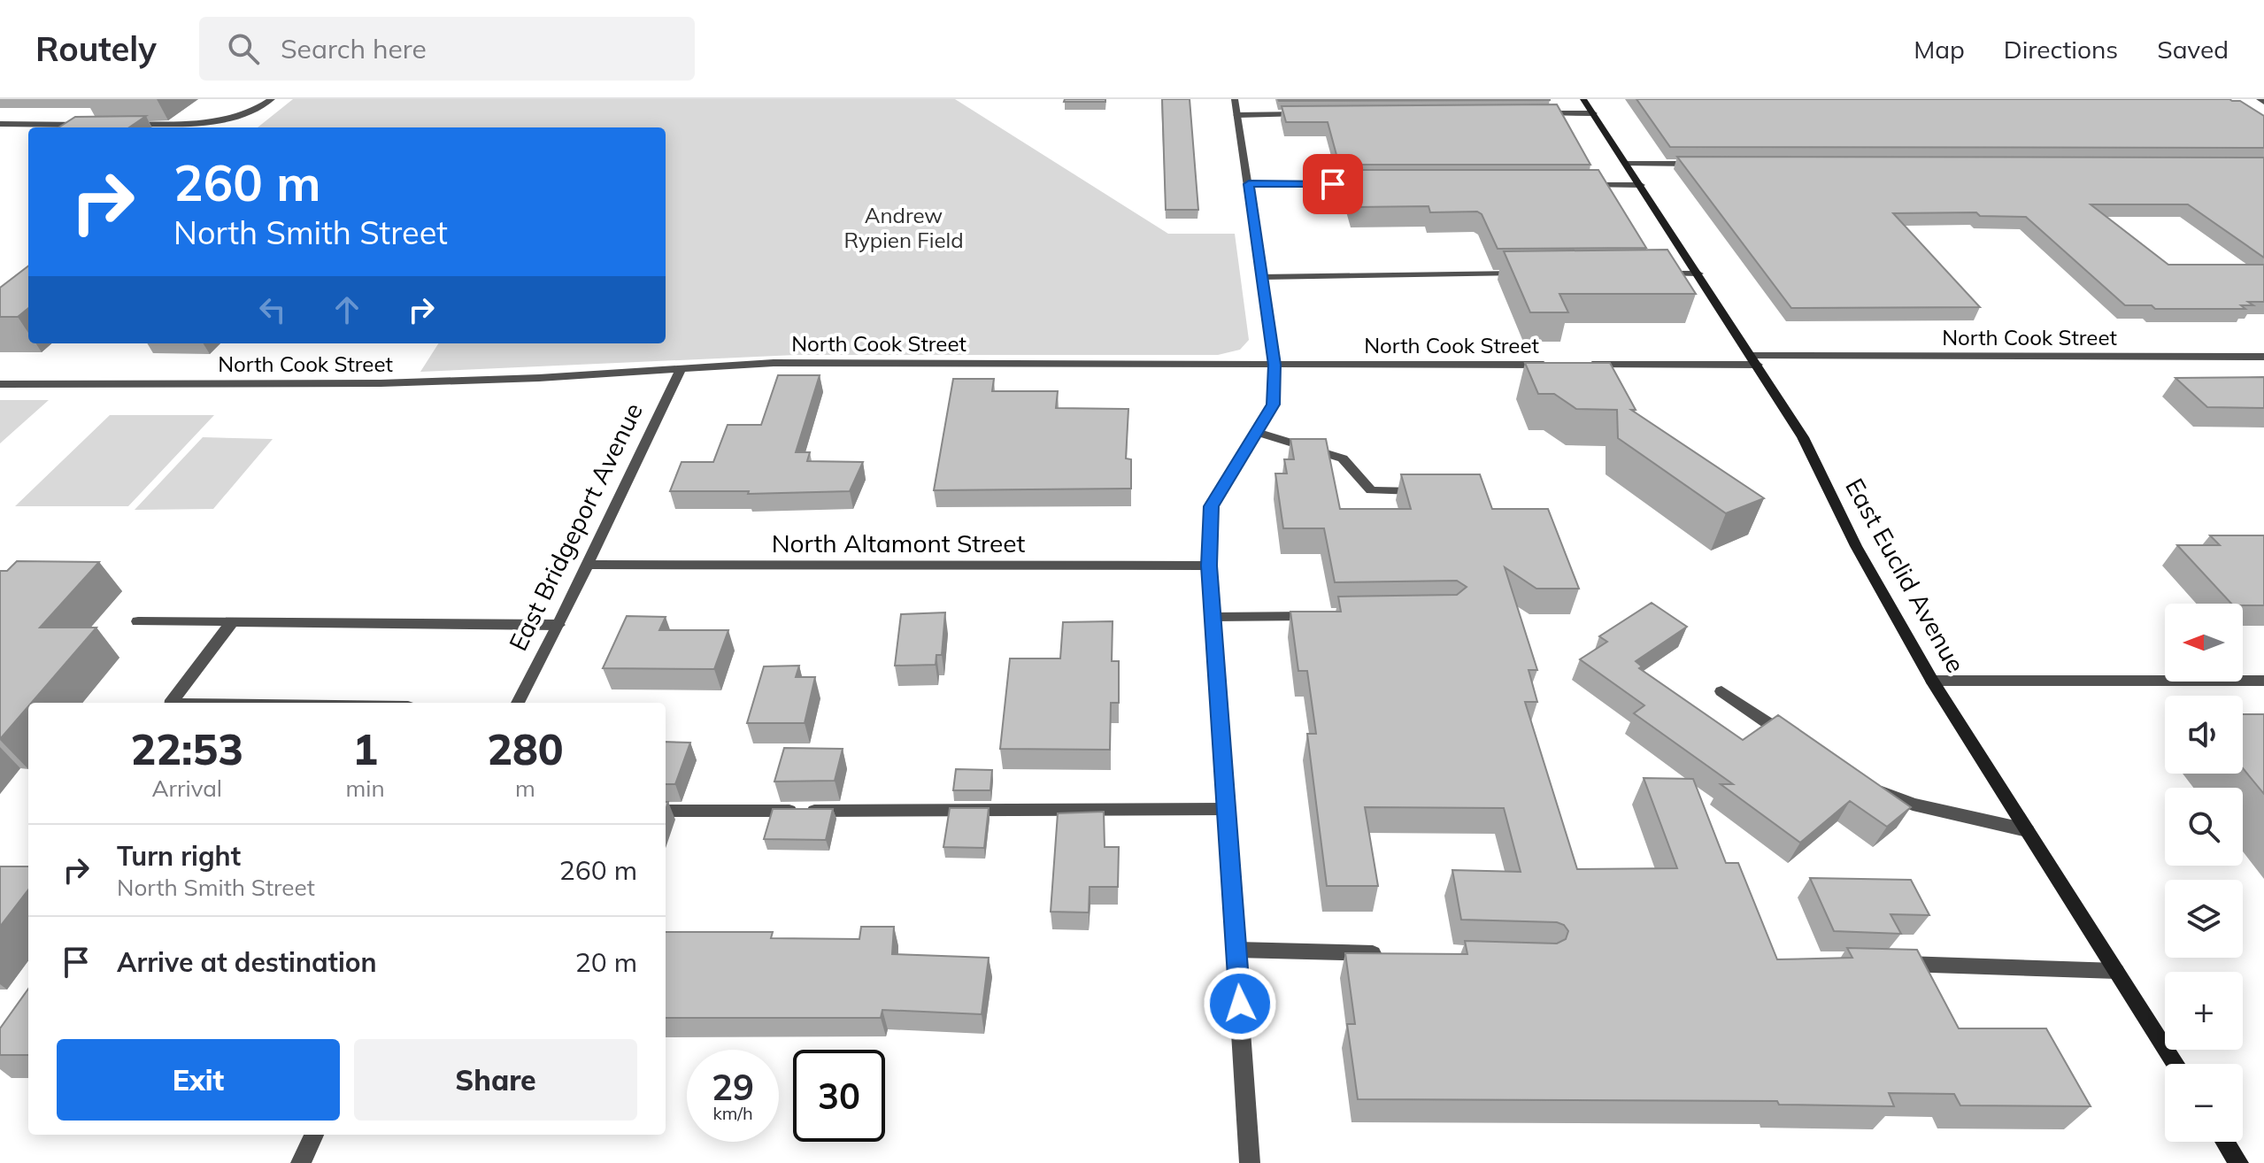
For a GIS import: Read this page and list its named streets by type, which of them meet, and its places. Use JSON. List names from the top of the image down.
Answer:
{
  "streets": {
    "main road": ["East Euclid Avenue"],
    "street": ["North Cook Street", "East Bridgeport Avenue", "North Altamont Street"]
  },
  "crossings": [
    ["North Cook Street", "East Bridgeport Avenue"],
    ["North Cook Street", "East Euclid Avenue"],
    ["East Bridgeport Avenue", "North Altamont Street"]
  ],
  "parks": ["Andrew Rypien Field"],
  "north": "left",
  "page": {
    "header": "Routely",
    "search": "Search here",
    "nav": ["Map", "Directions", "Saved"],
    "turn": ["260 m", "North Smith Street"],
    "map_buttons": ["+", "−"],
    "eta": [
      "22:53",
      "Arrival",
      "1",
      "min",
      "280",
      "m"
    ],
    "list": [
      {
        "name": "Turn right",
        "note": "North Smith Street",
        "value": "260 m"
      },
      {
        "name": "Arrive at destination",
        "value": "20 m"
      }
    ],
    "buttons": ["Exit", "Share"],
    "speed": "29 km/h",
    "limit": "30"
  }
}
